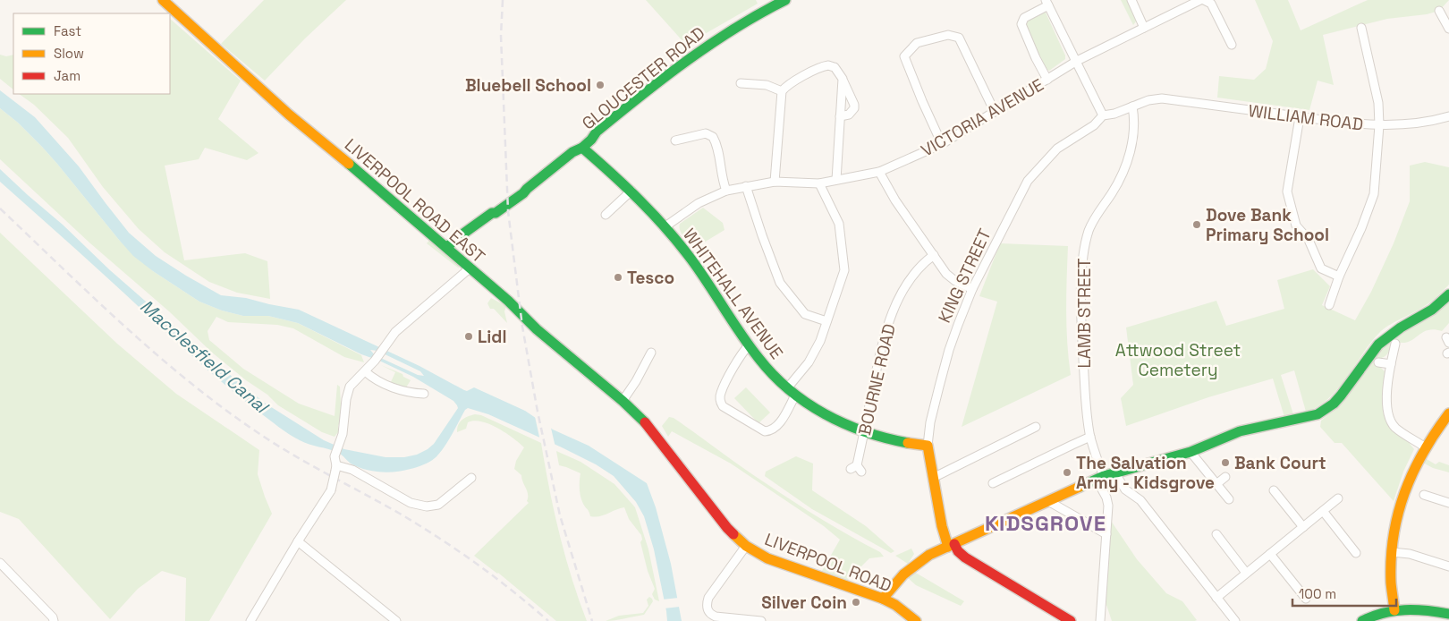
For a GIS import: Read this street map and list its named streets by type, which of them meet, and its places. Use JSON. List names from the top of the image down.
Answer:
{
  "streets": {
    "street": [
      "GLOUCESTER ROAD",
      "VICTORIA AVENUE",
      "WILLIAM ROAD",
      "LIVERPOOL ROAD EAST",
      "KING STREET",
      "WHITEHALL AVENUE",
      "LAMB STREET",
      "BOURNE ROAD",
      "LIVERPOOL ROAD"
    ]
  },
  "crossings": [
    ["GLOUCESTER ROAD", "LIVERPOOL ROAD EAST"],
    ["GLOUCESTER ROAD", "WHITEHALL AVENUE"],
    ["VICTORIA AVENUE", "WHITEHALL AVENUE"],
    ["WILLIAM ROAD", "KING STREET"],
    ["LIVERPOOL ROAD EAST", "LIVERPOOL ROAD"],
    ["KING STREET", "WHITEHALL AVENUE"],
    ["KING STREET", "LAMB STREET"],
    ["WHITEHALL AVENUE", "BOURNE ROAD"]
  ],
  "districts": ["KIDSGROVE"],
  "water": ["Macclesfield Canal"],
  "parks": ["Attwood Street Cemetery"],
  "places": [
    "Bluebell School",
    "Dove Bank Primary School",
    "Tesco",
    "Lidl",
    "Bank Court",
    "The Salvation Army - Kidsgrove",
    "Silver Coin"
  ],
  "legend": ["Fast", "Slow", "Jam"],
  "scale_bar": "100 m"
}
